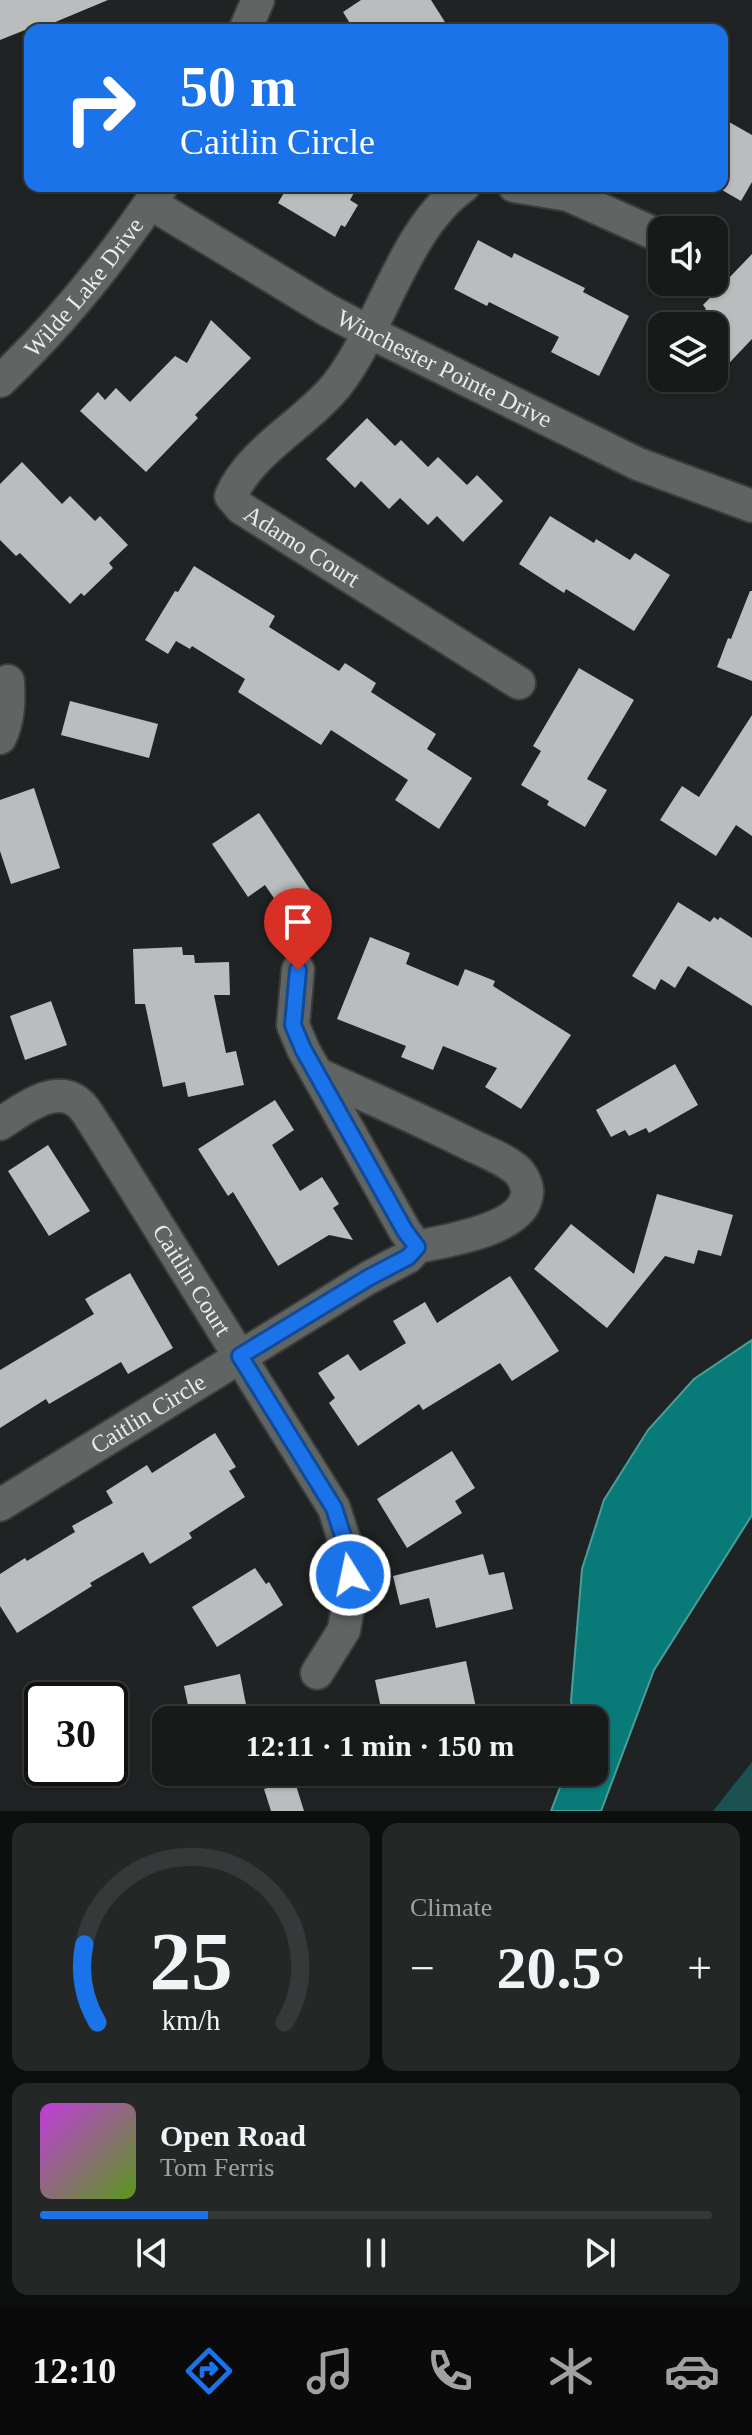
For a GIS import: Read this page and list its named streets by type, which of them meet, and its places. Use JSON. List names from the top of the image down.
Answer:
{
  "streets": {
    "street": [
      "Wilde Lake Drive",
      "Winchester Pointe Drive",
      "Adamo Court",
      "Caitlin Court",
      "Caitlin Circle"
    ]
  },
  "crossings": [
    ["Wilde Lake Drive", "Winchester Pointe Drive"],
    ["Winchester Pointe Drive", "Adamo Court"],
    ["Caitlin Court", "Caitlin Circle"]
  ],
  "page": {
    "turn": ["50 m", "Caitlin Circle"],
    "limit": "30",
    "trip": "12:11 · 1 min · 150 m",
    "tile": "Climate",
    "heat": ["−", "20.5°", "+"],
    "song": ["Open Road", "Tom Ferris"],
    "tabs": "12:10",
    "gauge": ["25", "km/h"]
  }
}
